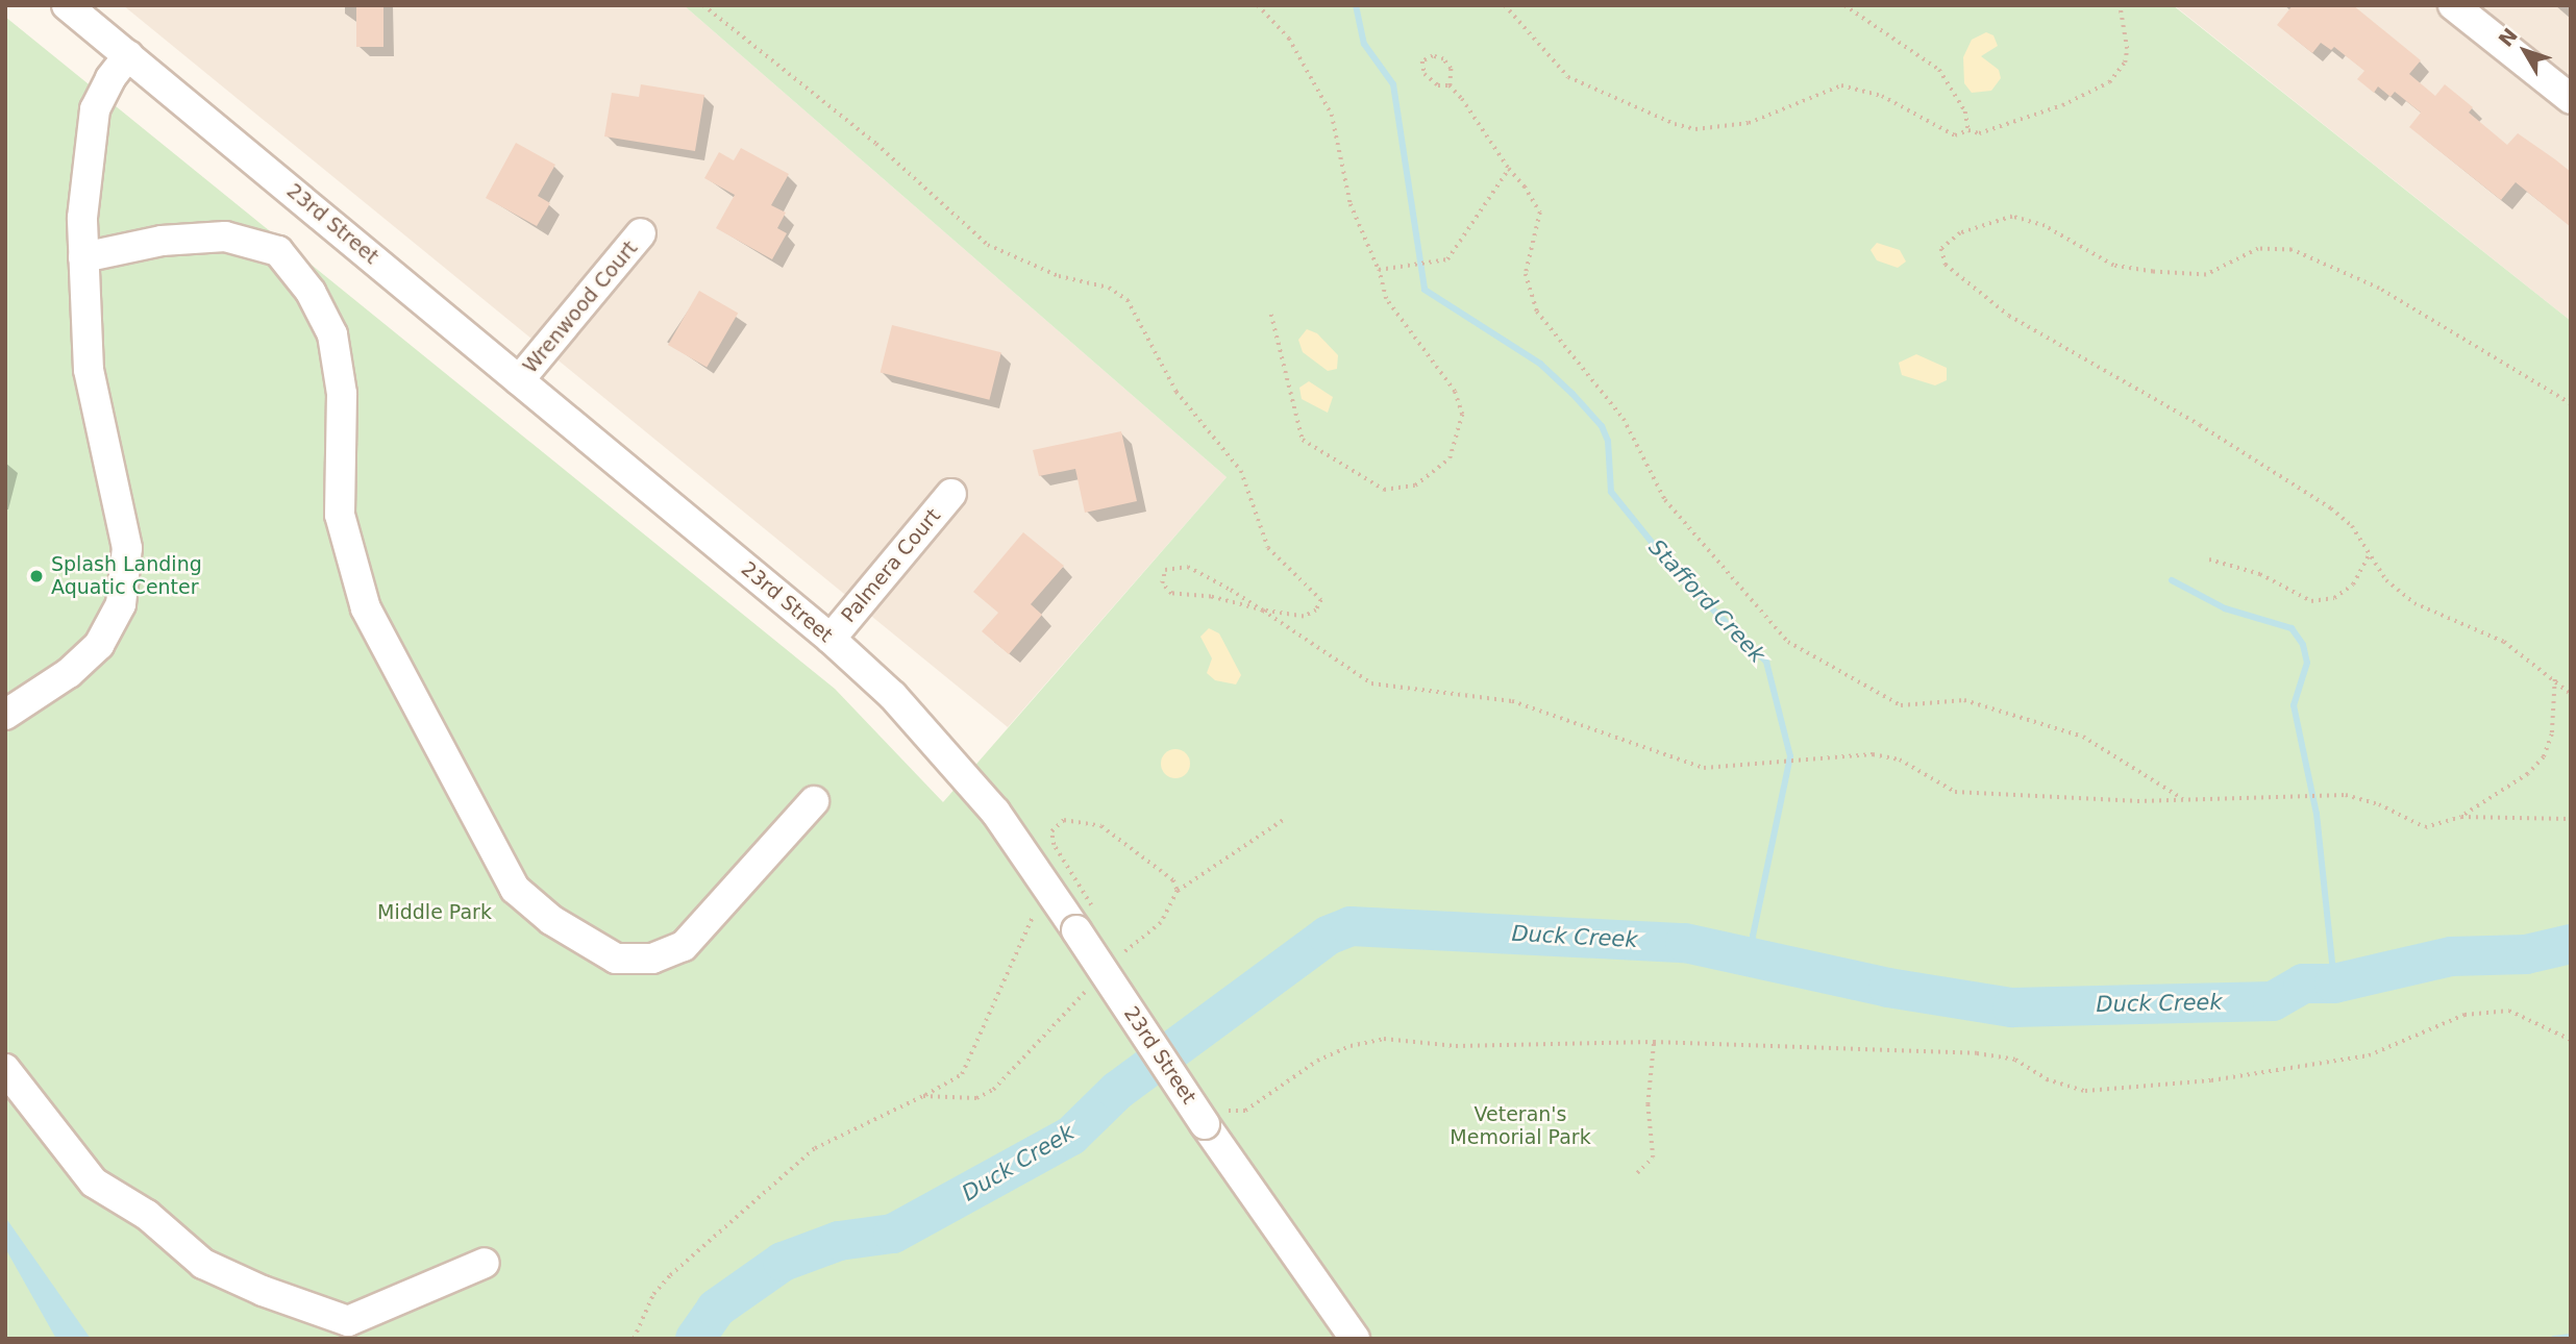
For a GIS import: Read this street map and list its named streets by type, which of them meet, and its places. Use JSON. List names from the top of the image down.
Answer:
{
  "streets": {
    "street": ["23rd Street", "Wrenwood Court", "Palmera Court"]
  },
  "crossings": [
    ["23rd Street", "Wrenwood Court"],
    ["23rd Street", "Palmera Court"]
  ],
  "water": ["Stafford Creek", "Duck Creek"],
  "parks": ["Middle Park", "Veteran's Memorial Park"],
  "places": ["Splash Landing Aquatic Center"],
  "north": "top left"
}
